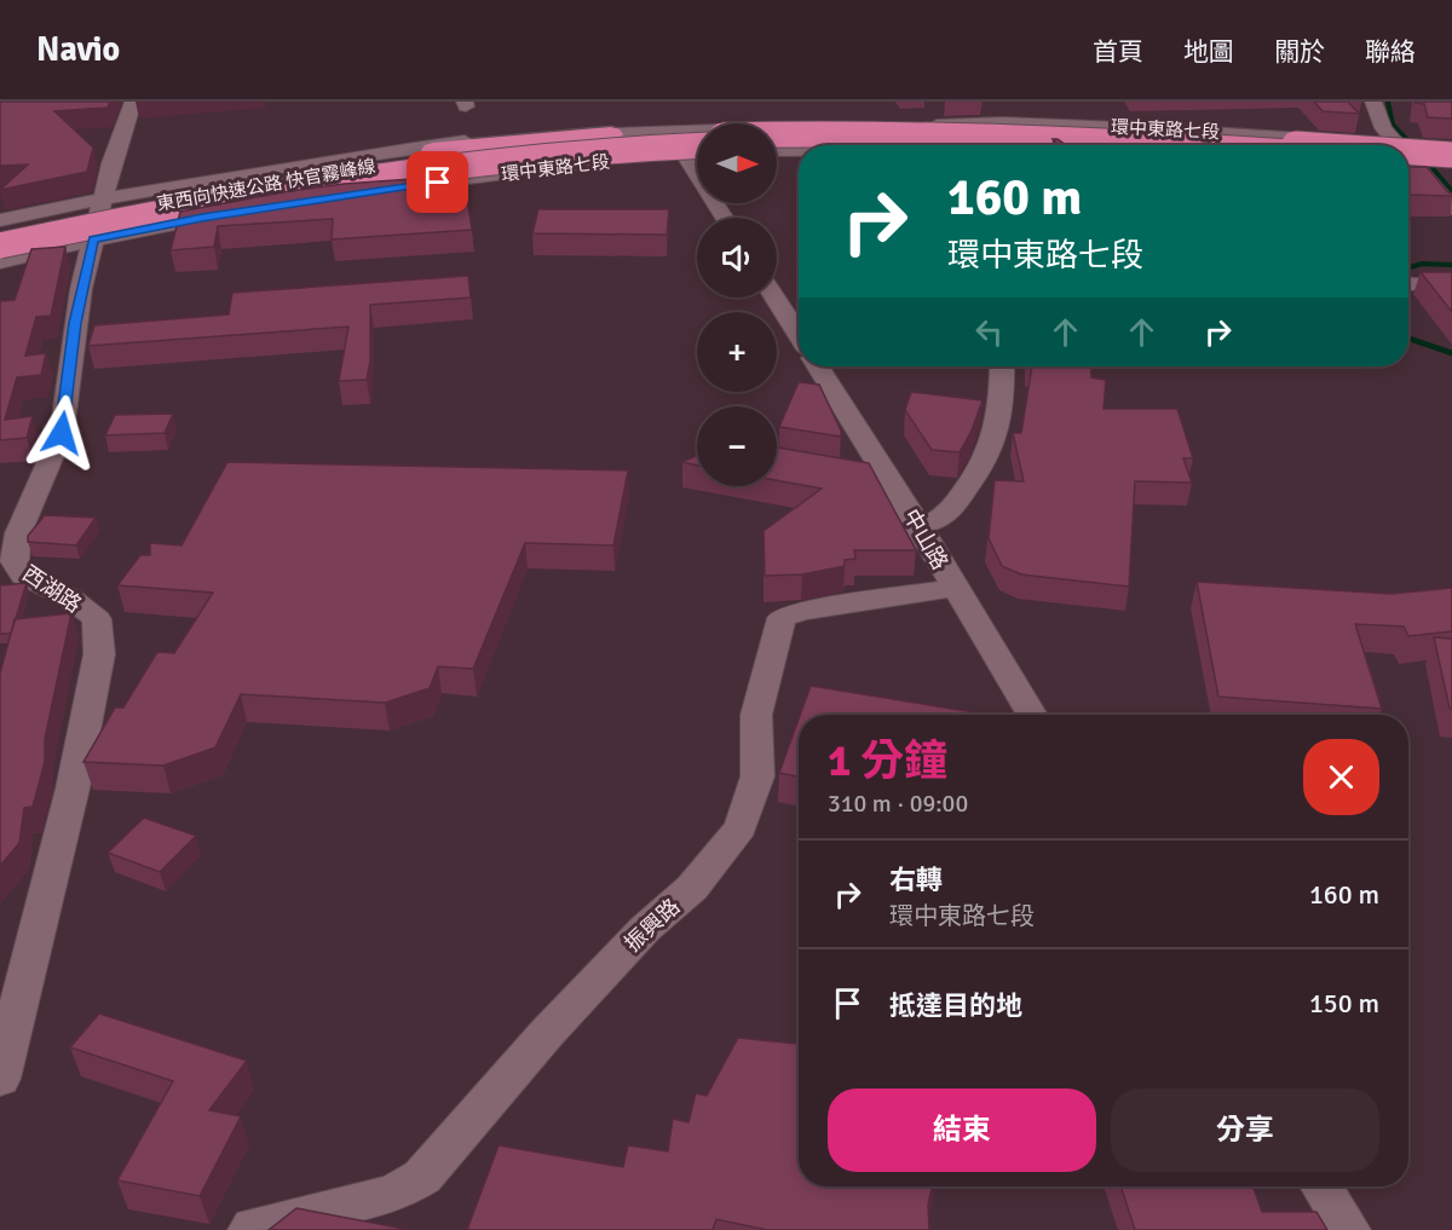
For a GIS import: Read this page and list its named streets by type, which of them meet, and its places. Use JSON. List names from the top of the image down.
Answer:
{
  "streets": {
    "highway": ["東西向快速公路 快官霧峰線"],
    "street": [
      "環中東路七段",
      "中山路",
      "西湖路",
      "振興路"
    ]
  },
  "crossings": [
    ["環中東路七段", "東西向快速公路 快官霧峰線"],
    ["環中東路七段", "西湖路"],
    ["中山路", "振興路"]
  ],
  "north": "right",
  "page": {
    "header": "Navio",
    "nav": [
      "首頁",
      "地圖",
      "關於",
      "聯絡"
    ],
    "map_buttons": ["+", "−"],
    "turn": ["160 m", "環中東路七段"],
    "heading": ["1 分鐘", "310 m · 09:00"],
    "list": [
      {
        "name": "右轉",
        "note": "環中東路七段",
        "value": "160 m"
      },
      {
        "name": "抵達目的地",
        "value": "150 m"
      }
    ],
    "buttons": ["結束", "分享"]
  }
}
